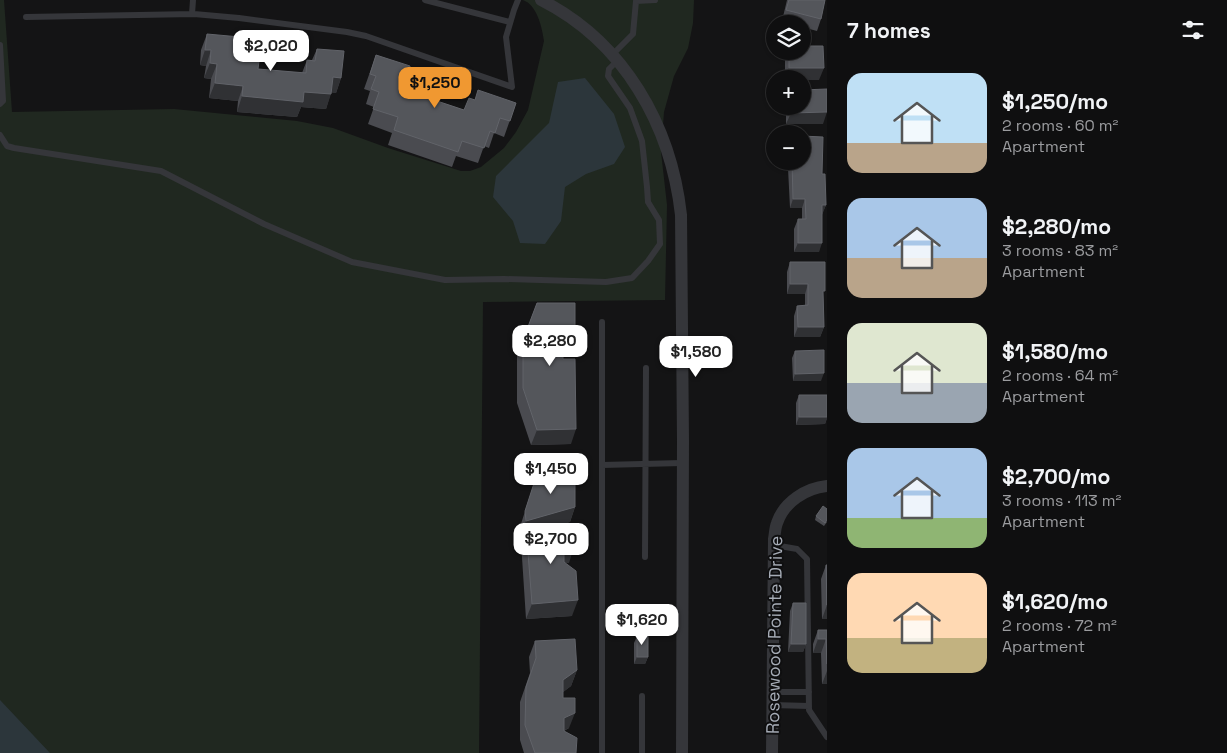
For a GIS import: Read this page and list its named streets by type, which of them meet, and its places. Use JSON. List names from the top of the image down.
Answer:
{
  "streets": {
    "street": ["Rosewood Pointe Drive"]
  },
  "page": {
    "heading": "7 homes",
    "map_buttons": ["+", "−"],
    "price": [
      "$2,020",
      "$1,250",
      "$2,280",
      "$1,580",
      "$1,450",
      "$2,700",
      "$1,620"
    ],
    "list": [
      {
        "name": "$1,250/mo",
        "note": "2 rooms · 60 m² · Apartment"
      },
      {
        "name": "$2,280/mo",
        "note": "3 rooms · 83 m² · Apartment"
      },
      {
        "name": "$1,580/mo",
        "note": "2 rooms · 64 m² · Apartment"
      },
      {
        "name": "$2,700/mo",
        "note": "3 rooms · 113 m² · Apartment"
      },
      {
        "name": "$1,620/mo",
        "note": "2 rooms · 72 m² · Apartment"
      }
    ]
  }
}
